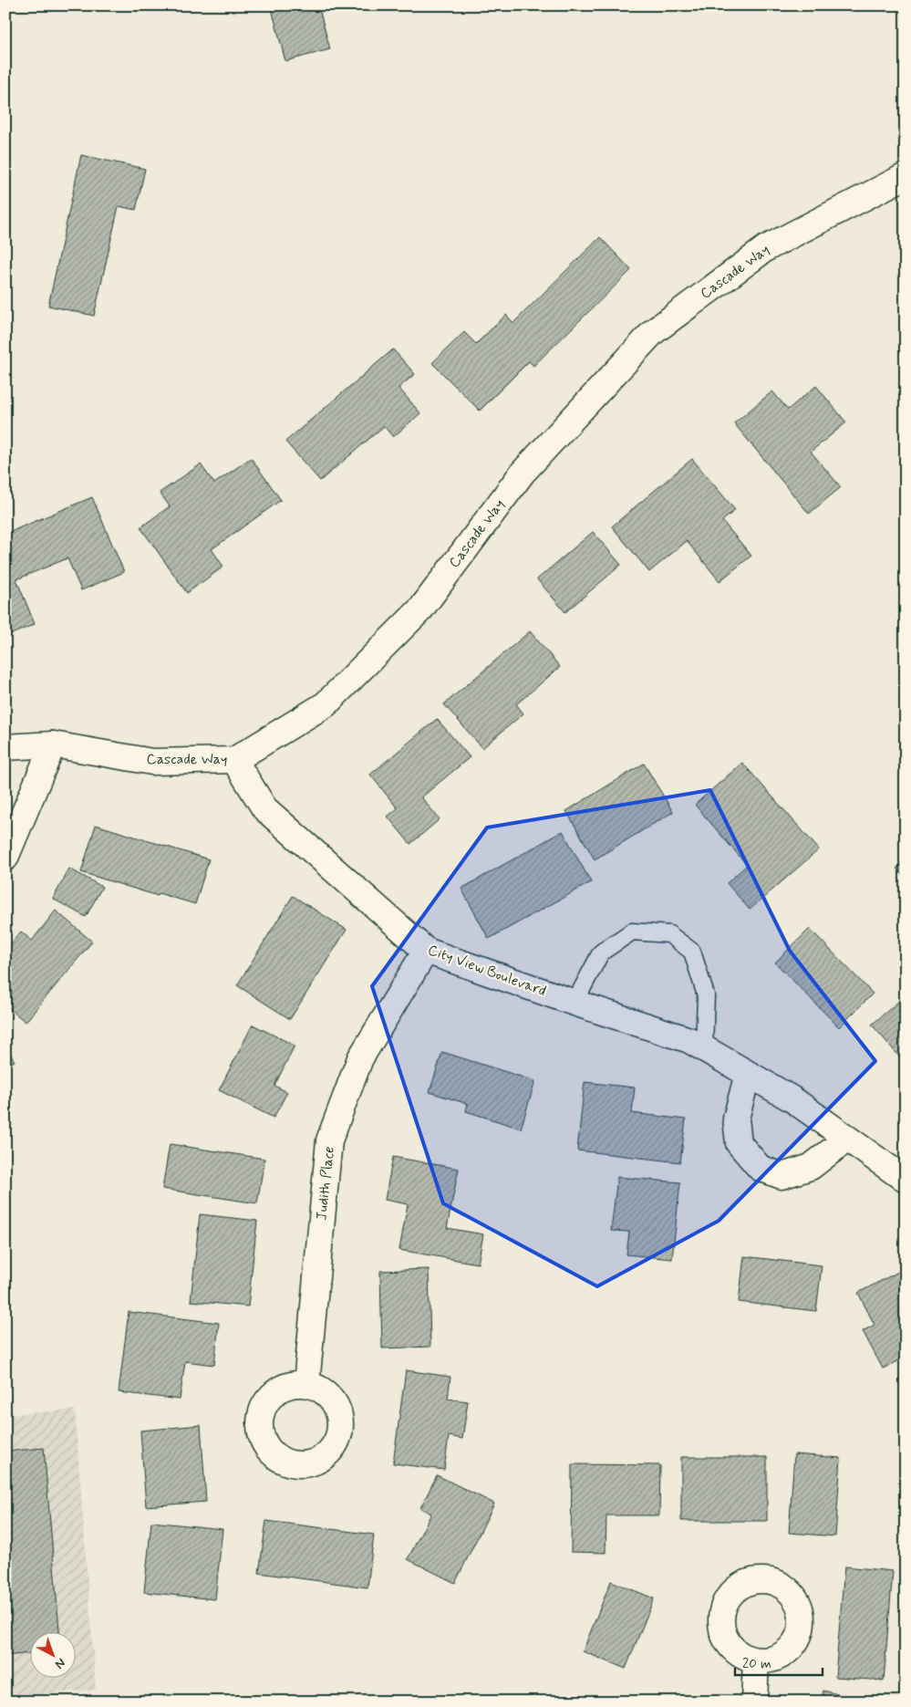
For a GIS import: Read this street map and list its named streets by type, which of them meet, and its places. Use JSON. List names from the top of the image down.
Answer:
{
  "streets": {
    "street": ["Cascade Way", "City View Boulevard", "Judith Place"]
  },
  "crossings": [
    ["Cascade Way", "City View Boulevard"],
    ["City View Boulevard", "Judith Place"]
  ],
  "scale_bar": "20 m",
  "north": "bottom right"
}
